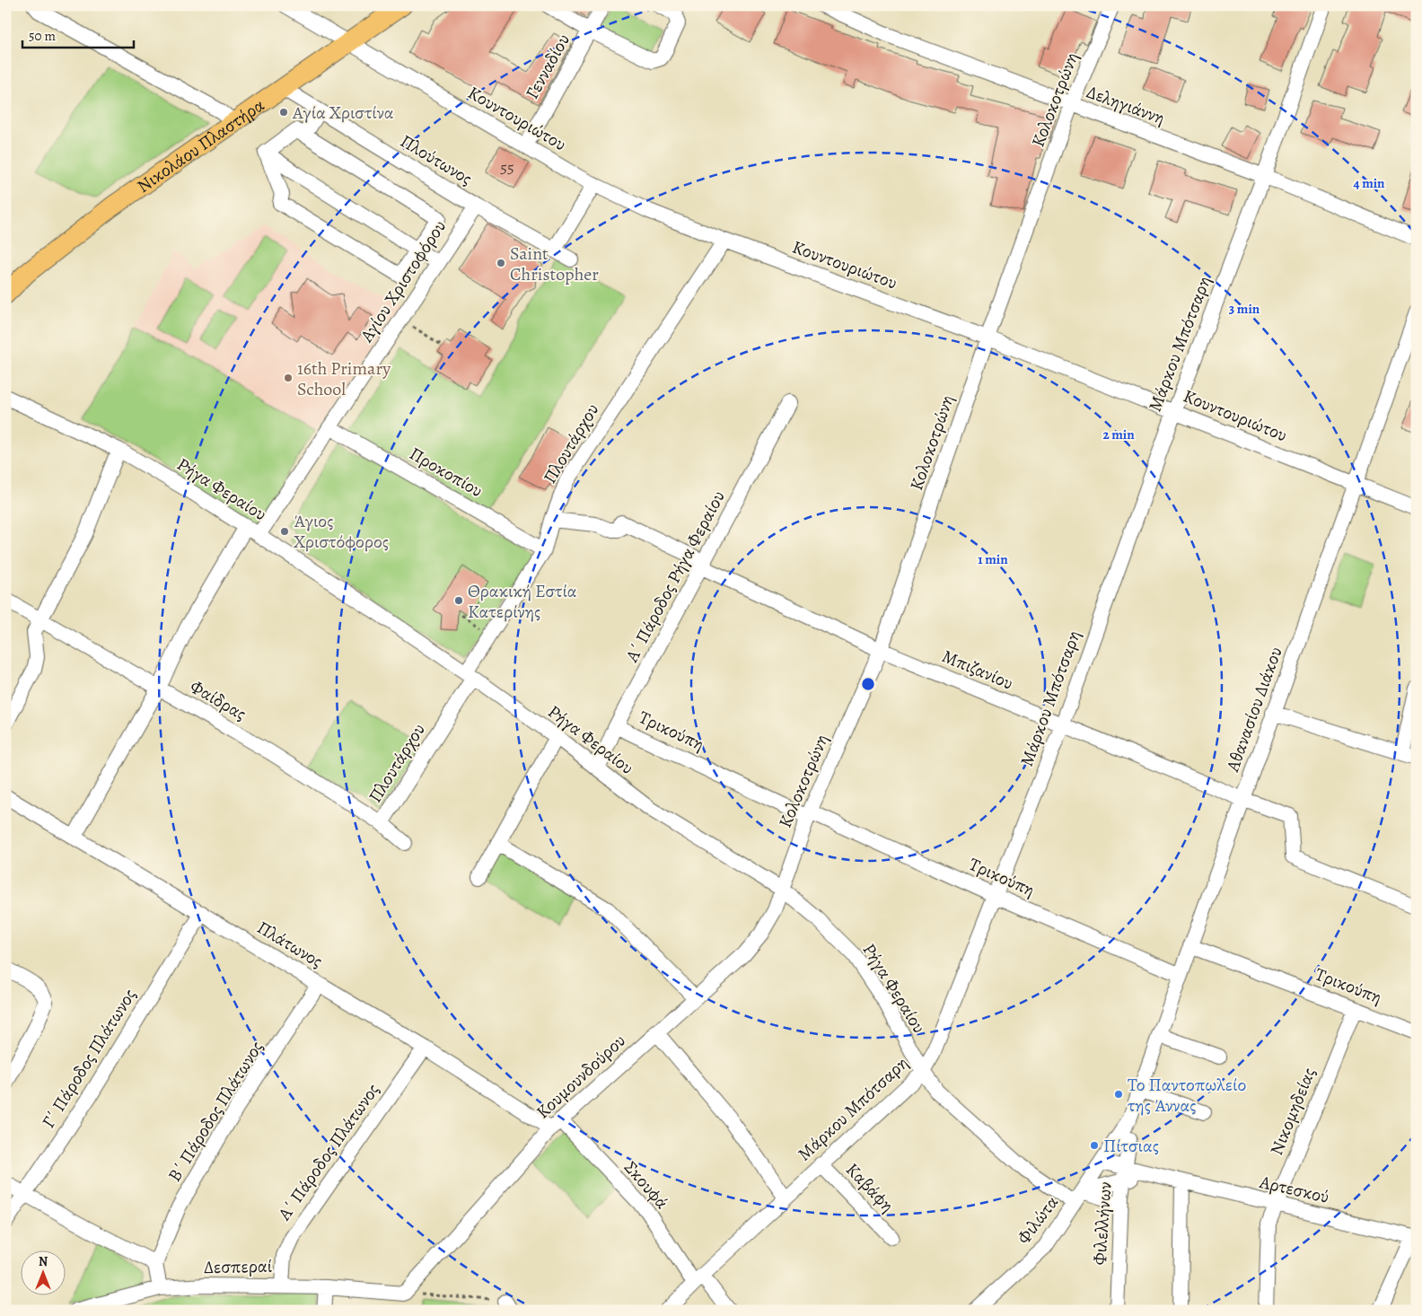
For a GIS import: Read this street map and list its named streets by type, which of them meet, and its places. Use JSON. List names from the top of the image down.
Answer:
{
  "streets": {
    "main road": ["Νικολάου Πλαστήρα"],
    "street": [
      "Γενναδίου",
      "Κολοκοτρώνη",
      "Δεληγιάννη",
      "Κουντουριώτου",
      "Πλούτωνος",
      "Αγίου Χριστοφόρου",
      "Μάρκου Μπότσαρη",
      "Πλουτάρχου",
      "Προκοπίου",
      "Ρήγα Φεραίου",
      "Α΄ Πάροδος Ρήγα Φεραίου",
      "Μπιζανίου",
      "Φαίδρας",
      "Αθανασίου Διάκου",
      "Τρικούπη",
      "Πλάτωνος",
      "Γ΄ Πάροδος Πλάτωνος",
      "Κουμουνδούρου",
      "Β΄ Πάροδος Πλάτωνος",
      "Νικομηδείας",
      "Α΄ Πάροδος Πλάτωνος",
      "Σκουφά",
      "Καβάφη",
      "Αρτεσκού",
      "Φιλώτα",
      "Φιλελλήνων",
      "Δεσπεραί"
    ]
  },
  "crossings": [
    ["Γενναδίου", "Κουντουριώτου"],
    ["Κολοκοτρώνη", "Δεληγιάννη"],
    ["Κολοκοτρώνη", "Κουντουριώτου"],
    ["Κολοκοτρώνη", "Ρήγα Φεραίου"],
    ["Κολοκοτρώνη", "Μπιζανίου"],
    ["Κολοκοτρώνη", "Τρικούπη"],
    ["Κολοκοτρώνη", "Κουμουνδούρου"],
    ["Δεληγιάννη", "Μάρκου Μπότσαρη"],
    ["Κουντουριώτου", "Νικολάου Πλαστήρα"],
    ["Κουντουριώτου", "Μάρκου Μπότσαρη"],
    ["Κουντουριώτου", "Πλουτάρχου"],
    ["Κουντουριώτου", "Αθανασίου Διάκου"],
    ["Νικολάου Πλαστήρα", "Πλούτωνος"],
    ["Πλούτωνος", "Αγίου Χριστοφόρου"],
    ["Αγίου Χριστοφόρου", "Προκοπίου"],
    ["Αγίου Χριστοφόρου", "Ρήγα Φεραίου"],
    ["Μάρκου Μπότσαρη", "Ρήγα Φεραίου"],
    ["Μάρκου Μπότσαρη", "Μπιζανίου"],
    ["Μάρκου Μπότσαρη", "Τρικούπη"],
    ["Μάρκου Μπότσαρη", "Σκουφά"],
    ["Μάρκου Μπότσαρη", "Καβάφη"],
    ["Πλουτάρχου", "Προκοπίου"],
    ["Πλουτάρχου", "Ρήγα Φεραίου"],
    ["Πλουτάρχου", "Μπιζανίου"],
    ["Πλουτάρχου", "Φαίδρας"],
    ["Ρήγα Φεραίου", "Α΄ Πάροδος Ρήγα Φεραίου"],
    ["Ρήγα Φεραίου", "Κουμουνδούρου"],
    ["Ρήγα Φεραίου", "Αρτεσκού"],
    ["Ρήγα Φεραίου", "Φιλώτα"],
    ["Ρήγα Φεραίου", "Φιλελλήνων"],
    ["Α΄ Πάροδος Ρήγα Φεραίου", "Μπιζανίου"],
    ["Α΄ Πάροδος Ρήγα Φεραίου", "Τρικούπη"],
    ["Μπιζανίου", "Αθανασίου Διάκου"],
    ["Αθανασίου Διάκου", "Τρικούπη"],
    ["Αθανασίου Διάκου", "Αρτεσκού"],
    ["Αθανασίου Διάκου", "Φιλώτα"],
    ["Αθανασίου Διάκου", "Φιλελλήνων"],
    ["Τρικούπη", "Νικομηδείας"],
    ["Πλάτωνος", "Γ΄ Πάροδος Πλάτωνος"],
    ["Πλάτωνος", "Κουμουνδούρου"],
    ["Πλάτωνος", "Β΄ Πάροδος Πλάτωνος"],
    ["Πλάτωνος", "Α΄ Πάροδος Πλάτωνος"],
    ["Πλάτωνος", "Σκουφά"],
    ["Κουμουνδούρου", "Σκουφά"],
    ["Κουμουνδούρου", "Δεσπεραί"],
    ["Νικομηδείας", "Αρτεσκού"],
    ["Α΄ Πάροδος Πλάτωνος", "Δεσπεραί"],
    ["Αρτεσκού", "Φιλώτα"],
    ["Αρτεσκού", "Φιλελλήνων"]
  ],
  "places": [
    "Αγία Χριστίνα",
    "Saint Christopher",
    "16th Primary School",
    "Άγιος Χριστόφορος",
    "Θρακική Εστία Κατερίνης",
    "Το Παντοπωλείο της Άννας",
    "Πίτσιας"
  ],
  "house_numbers": ["55"],
  "scale_bar": "50 m",
  "north": "top",
  "rings": [
    "4 min",
    "3 min",
    "2 min",
    "1 min"
  ]
}
